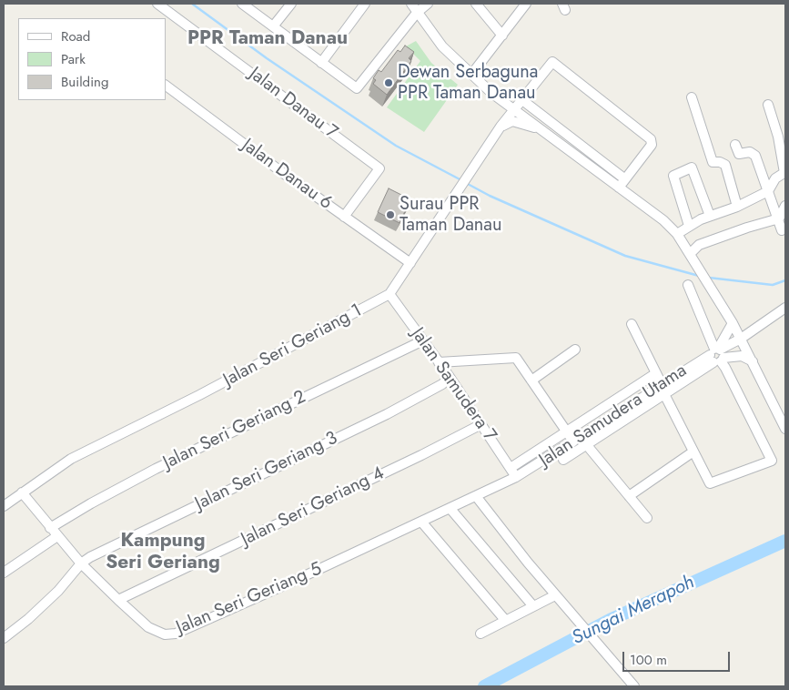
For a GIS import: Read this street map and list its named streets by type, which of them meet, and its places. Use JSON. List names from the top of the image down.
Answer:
{
  "streets": {
    "street": [
      "Jalan Danau 7",
      "Jalan Danau 6",
      "Jalan Seri Geriang 1",
      "Jalan Samudera 7",
      "Jalan Samudera Utama",
      "Jalan Seri Geriang 2",
      "Jalan Seri Geriang 3",
      "Jalan Seri Geriang 4",
      "Jalan Seri Geriang 5"
    ]
  },
  "crossings": [
    ["Jalan Danau 7", "Jalan Danau 6"],
    ["Jalan Danau 6", "Jalan Seri Geriang 1"],
    ["Jalan Seri Geriang 1", "Jalan Samudera 7"],
    ["Jalan Seri Geriang 1", "Jalan Seri Geriang 5"],
    ["Jalan Samudera 7", "Jalan Samudera Utama"],
    ["Jalan Samudera 7", "Jalan Seri Geriang 2"],
    ["Jalan Samudera 7", "Jalan Seri Geriang 3"],
    ["Jalan Samudera 7", "Jalan Seri Geriang 4"],
    ["Jalan Samudera 7", "Jalan Seri Geriang 5"],
    ["Jalan Samudera Utama", "Jalan Seri Geriang 5"],
    ["Jalan Seri Geriang 2", "Jalan Seri Geriang 5"],
    ["Jalan Seri Geriang 3", "Jalan Seri Geriang 5"],
    ["Jalan Seri Geriang 4", "Jalan Seri Geriang 5"]
  ],
  "districts": ["PPR Taman Danau", "Kampung Seri Geriang"],
  "water": ["Sungai Merapoh"],
  "places": ["Dewan Serbaguna PPR Taman Danau", "Surau PPR Taman Danau"],
  "legend": ["Road", "Park", "Building"],
  "scale_bar": "100 m"
}
